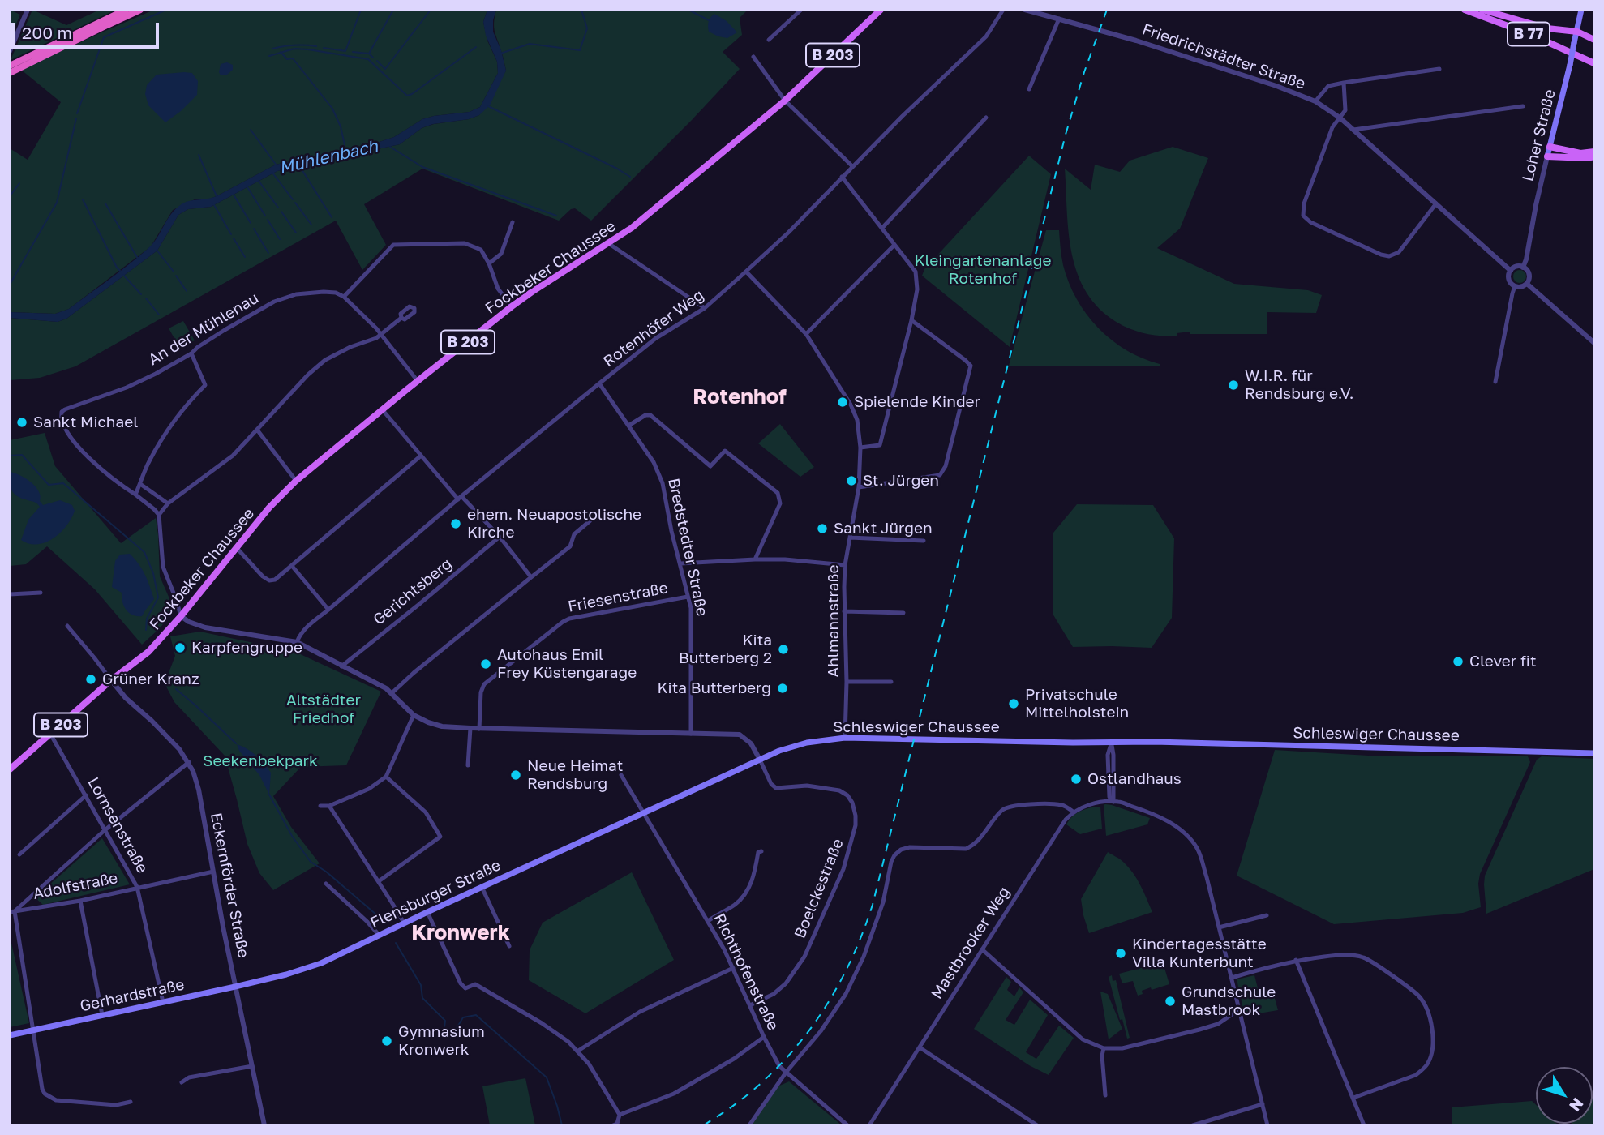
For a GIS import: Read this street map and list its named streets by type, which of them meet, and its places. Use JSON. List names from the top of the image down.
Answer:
{
  "streets": {
    "main road": [
      "B 77",
      "B 203",
      "Loher Straße",
      "Fockbeker Chaussee",
      "Schleswiger Chaussee",
      "Flensburger Straße",
      "Gerhardstraße"
    ],
    "street": [
      "Friedrichstädter Straße",
      "Rotenhöfer Weg",
      "An der Mühlenau",
      "Bredstedter Straße",
      "Gerichtsberg",
      "Friesenstraße",
      "Ahlmannstraße",
      "Lornsenstraße",
      "Eckernförder Straße",
      "Adolfstraße",
      "Boelckestraße",
      "Mastbrooker Weg",
      "Richthofenstraße"
    ]
  },
  "crossings": [
    ["B 203", "Fockbeker Chaussee"],
    ["B 203", "Lornsenstraße"],
    ["B 203", "Eckernförder Straße"],
    ["Friedrichstädter Straße", "Loher Straße"],
    ["Fockbeker Chaussee", "Eckernförder Straße"],
    ["Rotenhöfer Weg", "Bredstedter Straße"],
    ["Rotenhöfer Weg", "Ahlmannstraße"],
    ["Bredstedter Straße", "Friesenstraße"],
    ["Ahlmannstraße", "Schleswiger Chaussee"],
    ["Schleswiger Chaussee", "Boelckestraße"],
    ["Schleswiger Chaussee", "Flensburger Straße"],
    ["Lornsenstraße", "Adolfstraße"],
    ["Lornsenstraße", "Gerhardstraße"],
    ["Eckernförder Straße", "Adolfstraße"],
    ["Eckernförder Straße", "Flensburger Straße"],
    ["Eckernförder Straße", "Gerhardstraße"],
    ["Boelckestraße", "Flensburger Straße"],
    ["Boelckestraße", "Richthofenstraße"],
    ["Flensburger Straße", "Richthofenstraße"],
    ["Flensburger Straße", "Gerhardstraße"]
  ],
  "districts": ["Rotenhof", "Kronwerk"],
  "water": ["Mühlenbach"],
  "parks": ["Kleingartenanlage Rotenhof", "Altstädter Friedhof", "Seekenbekpark"],
  "places": [
    "W.I.R. für Rendsburg e.V.",
    "Spielende Kinder",
    "Sankt Michael",
    "St. Jürgen",
    "ehem. Neuapostolische Kirche",
    "Sankt Jürgen",
    "Karpfengruppe",
    "Kita Butterberg 2",
    "Clever fit",
    "Autohaus Emil Frey Küstengarage",
    "Grüner Kranz",
    "Kita Butterberg",
    "Privatschule Mittelholstein",
    "Neue Heimat Rendsburg",
    "Ostlandhaus",
    "Kindertagesstätte Villa Kunterbunt",
    "Grundschule Mastbrook",
    "Gymnasium Kronwerk"
  ],
  "scale_bar": "200 m",
  "north": "bottom right"
}
